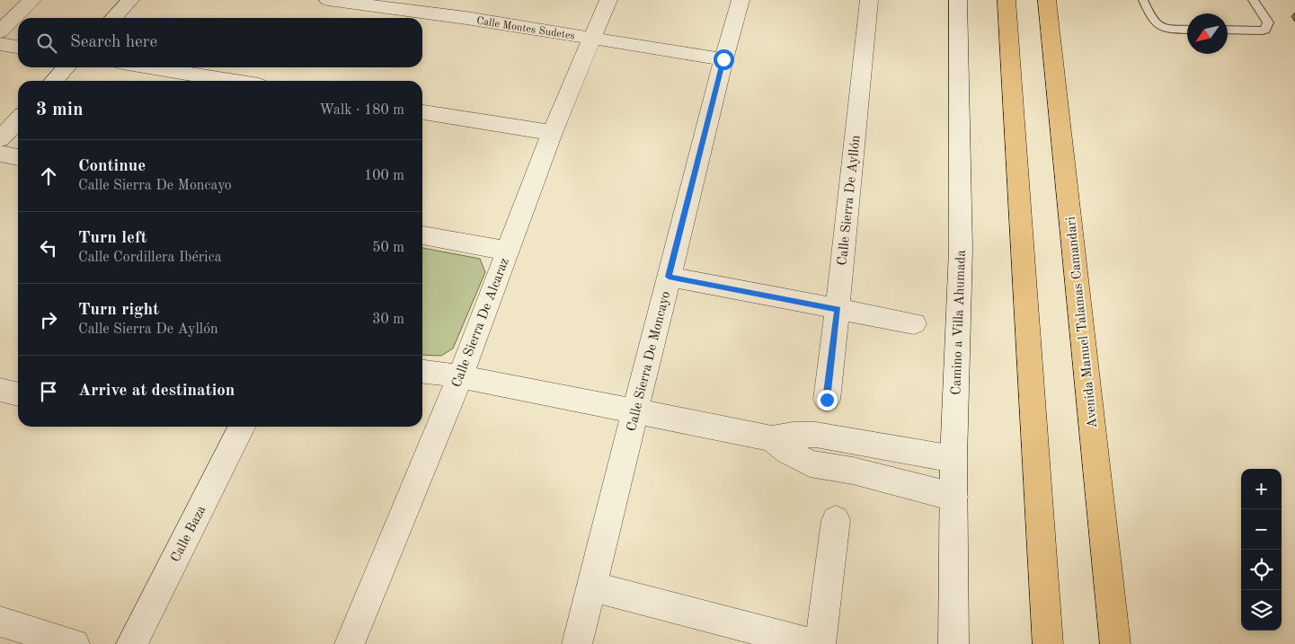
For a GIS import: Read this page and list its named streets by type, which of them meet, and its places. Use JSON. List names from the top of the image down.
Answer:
{
  "streets": {
    "main road": ["Avenida Manuel Talamas Camandari"],
    "street": [
      "Calle Montes Sudetes",
      "Calle Sierra De Ayllón",
      "Calle Sierra De Alcaraz",
      "Camino a Villa Ahumada",
      "Calle Sierra De Moncayo",
      "Calle Baza"
    ]
  },
  "crossings": [
    ["Calle Montes Sudetes", "Calle Sierra De Alcaraz"],
    ["Calle Montes Sudetes", "Calle Sierra De Moncayo"]
  ],
  "north": "bottom left",
  "page": {
    "search": "Search here",
    "heading": ["3 min", "Walk · 180 m"],
    "list": [
      ["Continue", "Calle Sierra De Moncayo", "100 m"],
      ["Turn left", "Calle Cordillera Ibérica", "50 m"],
      ["Turn right", "Calle Sierra De Ayllón", "30 m"],
      "Arrive at destination"
    ],
    "map_buttons": ["+", "−"]
  }
}
